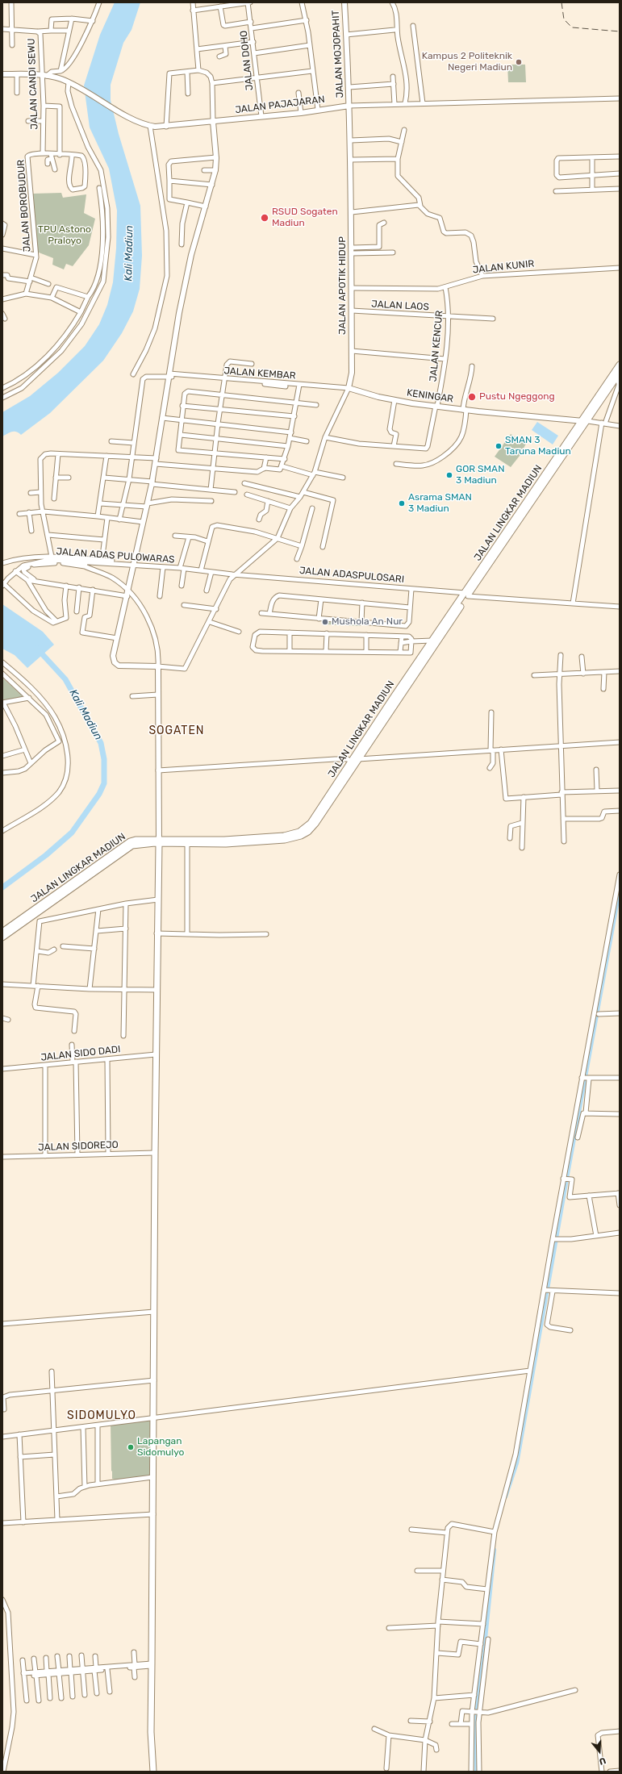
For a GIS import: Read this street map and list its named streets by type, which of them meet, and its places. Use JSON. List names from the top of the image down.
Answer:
{
  "streets": {
    "main road": ["JALAN LINGKAR MADIUN"],
    "street": [
      "JALAN MOJOPAHIT",
      "JALAN DOHO",
      "JALAN CANDI SEWU",
      "JALAN PAJAJARAN",
      "JALAN BOROBUDUR",
      "JALAN KUNIR",
      "JALAN APOTIK HIDUP",
      "JALAN LAOS",
      "JALAN KENCUR",
      "JALAN KEMBAR",
      "KENINGAR",
      "JALAN ADAS PULOWARAS",
      "JALAN ADASPULOSARI",
      "JALAN SIDO DADI",
      "JALAN SIDOREJO"
    ]
  },
  "crossings": [
    ["JALAN MOJOPAHIT", "JALAN PAJAJARAN"],
    ["JALAN MOJOPAHIT", "JALAN APOTIK HIDUP"],
    ["JALAN DOHO", "JALAN PAJAJARAN"],
    ["JALAN CANDI SEWU", "JALAN PAJAJARAN"],
    ["JALAN CANDI SEWU", "JALAN BOROBUDUR"],
    ["JALAN PAJAJARAN", "JALAN APOTIK HIDUP"],
    ["JALAN KUNIR", "JALAN APOTIK HIDUP"],
    ["JALAN KUNIR", "JALAN KENCUR"],
    ["JALAN APOTIK HIDUP", "JALAN LAOS"],
    ["JALAN APOTIK HIDUP", "JALAN KEMBAR"],
    ["JALAN APOTIK HIDUP", "KENINGAR"],
    ["JALAN LAOS", "JALAN KENCUR"],
    ["JALAN KENCUR", "KENINGAR"],
    ["JALAN KEMBAR", "KENINGAR"],
    ["KENINGAR", "JALAN LINGKAR MADIUN"],
    ["JALAN LINGKAR MADIUN", "JALAN ADASPULOSARI"],
    ["JALAN ADAS PULOWARAS", "JALAN ADASPULOSARI"]
  ],
  "districts": ["SOGATEN", "SIDOMULYO"],
  "water": ["Kali Madiun"],
  "parks": ["TPU Astono Praloyo"],
  "places": [
    "Kampus 2 Politeknik Negeri Madiun",
    "RSUD Sogaten Madiun",
    "Pustu Ngeggong",
    "SMAN 3 Taruna Madiun",
    "GOR SMAN 3 Madiun",
    "Asrama SMAN 3 Madiun",
    "Mushola An Nur",
    "Lapangan Sidomulyo"
  ],
  "north": "bottom"
}
